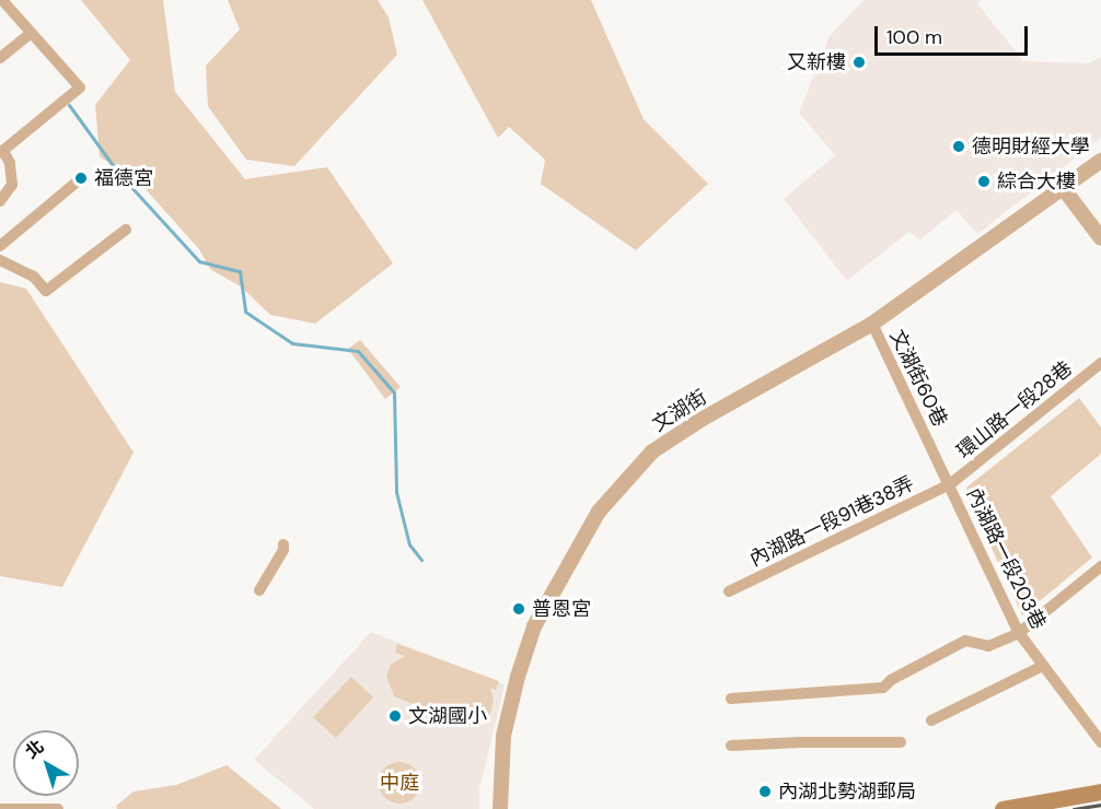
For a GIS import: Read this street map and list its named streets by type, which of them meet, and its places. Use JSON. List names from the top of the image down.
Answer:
{
  "streets": {
    "street": [
      "文湖街60巷",
      "環山路一段28巷",
      "文湖街",
      "內湖路一段91巷38弄",
      "內湖路一段203巷"
    ]
  },
  "crossings": [
    ["文湖街60巷", "環山路一段28巷"],
    ["文湖街60巷", "文湖街"],
    ["文湖街60巷", "內湖路一段91巷38弄"],
    ["文湖街60巷", "內湖路一段203巷"],
    ["環山路一段28巷", "內湖路一段91巷38弄"],
    ["環山路一段28巷", "內湖路一段203巷"],
    ["內湖路一段91巷38弄", "內湖路一段203巷"]
  ],
  "parks": ["中庭"],
  "places": [
    "又新樓",
    "德明財經大學",
    "福德宮",
    "綜合大樓",
    "普恩宮",
    "文湖國小",
    "內湖北勢湖郵局"
  ],
  "scale_bar": "100 m",
  "north": "top left"
}
